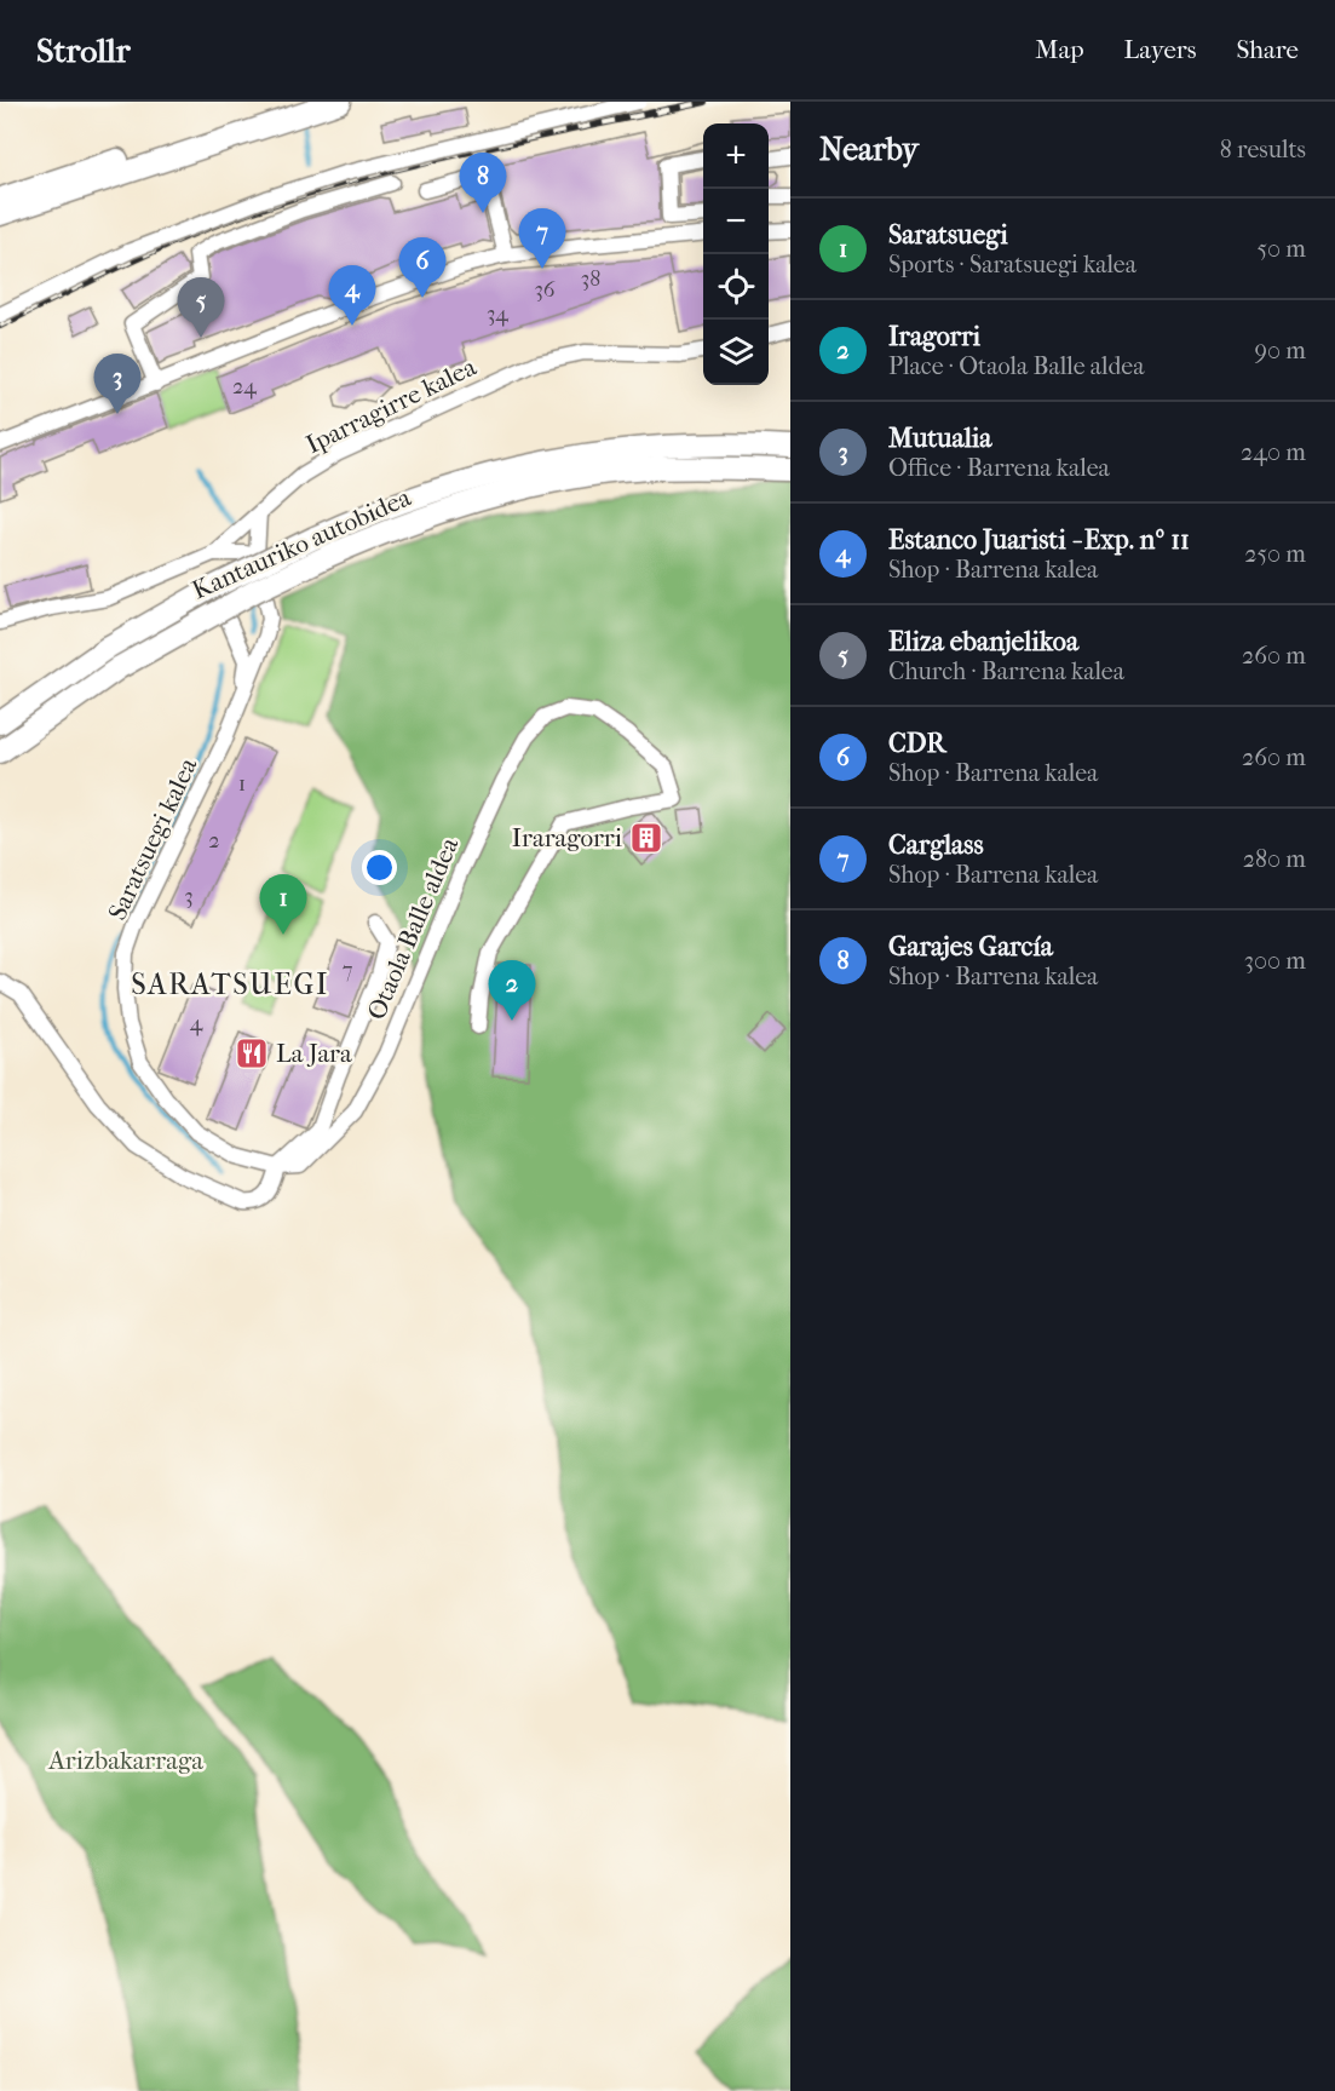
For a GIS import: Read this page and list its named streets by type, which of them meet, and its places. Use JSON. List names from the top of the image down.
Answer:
{
  "streets": {
    "highway": ["Kantauriko autobidea"],
    "street": ["Iparragirre kalea", "Saratsuegi kalea", "Otaola Balle aldea"]
  },
  "crossings": [
    ["Iparragirre kalea", "Saratsuegi kalea"],
    ["Saratsuegi kalea", "Otaola Balle aldea"]
  ],
  "districts": ["SARATSUEGI"],
  "parks": ["Arizbakarraga"],
  "places": {
    "building": ["Iraragorri"],
    "restaurant": ["La Jara"]
  },
  "house_numbers": [
    "38",
    "36",
    "34",
    "24",
    "1",
    "2",
    "3",
    "7",
    "4"
  ],
  "page": {
    "header": "Strollr",
    "nav": ["Map", "Layers", "Share"],
    "heading": ["Nearby", "8 results"],
    "map_buttons": ["+", "−"],
    "pins": [
      "8",
      "7",
      "6",
      "4",
      "5",
      "3",
      "1",
      "2"
    ],
    "list": [
      {
        "mark": "1",
        "name": "Saratsuegi",
        "note": "Sports · Saratsuegi kalea",
        "value": "50 m"
      },
      {
        "mark": "2",
        "name": "Iragorri",
        "note": "Place · Otaola Balle aldea",
        "value": "90 m"
      },
      {
        "mark": "3",
        "name": "Mutualia",
        "note": "Office · Barrena kalea",
        "value": "240 m"
      },
      {
        "mark": "4",
        "name": "Estanco Juaristi - Exp. nº 11",
        "note": "Shop · Barrena kalea",
        "value": "250 m"
      },
      {
        "mark": "5",
        "name": "Eliza ebanjelikoa",
        "note": "Church · Barrena kalea",
        "value": "260 m"
      },
      {
        "mark": "6",
        "name": "CDR",
        "note": "Shop · Barrena kalea",
        "value": "260 m"
      },
      {
        "mark": "7",
        "name": "Carglass",
        "note": "Shop · Barrena kalea",
        "value": "280 m"
      },
      {
        "mark": "8",
        "name": "Garajes García",
        "note": "Shop · Barrena kalea",
        "value": "300 m"
      }
    ]
  }
}
